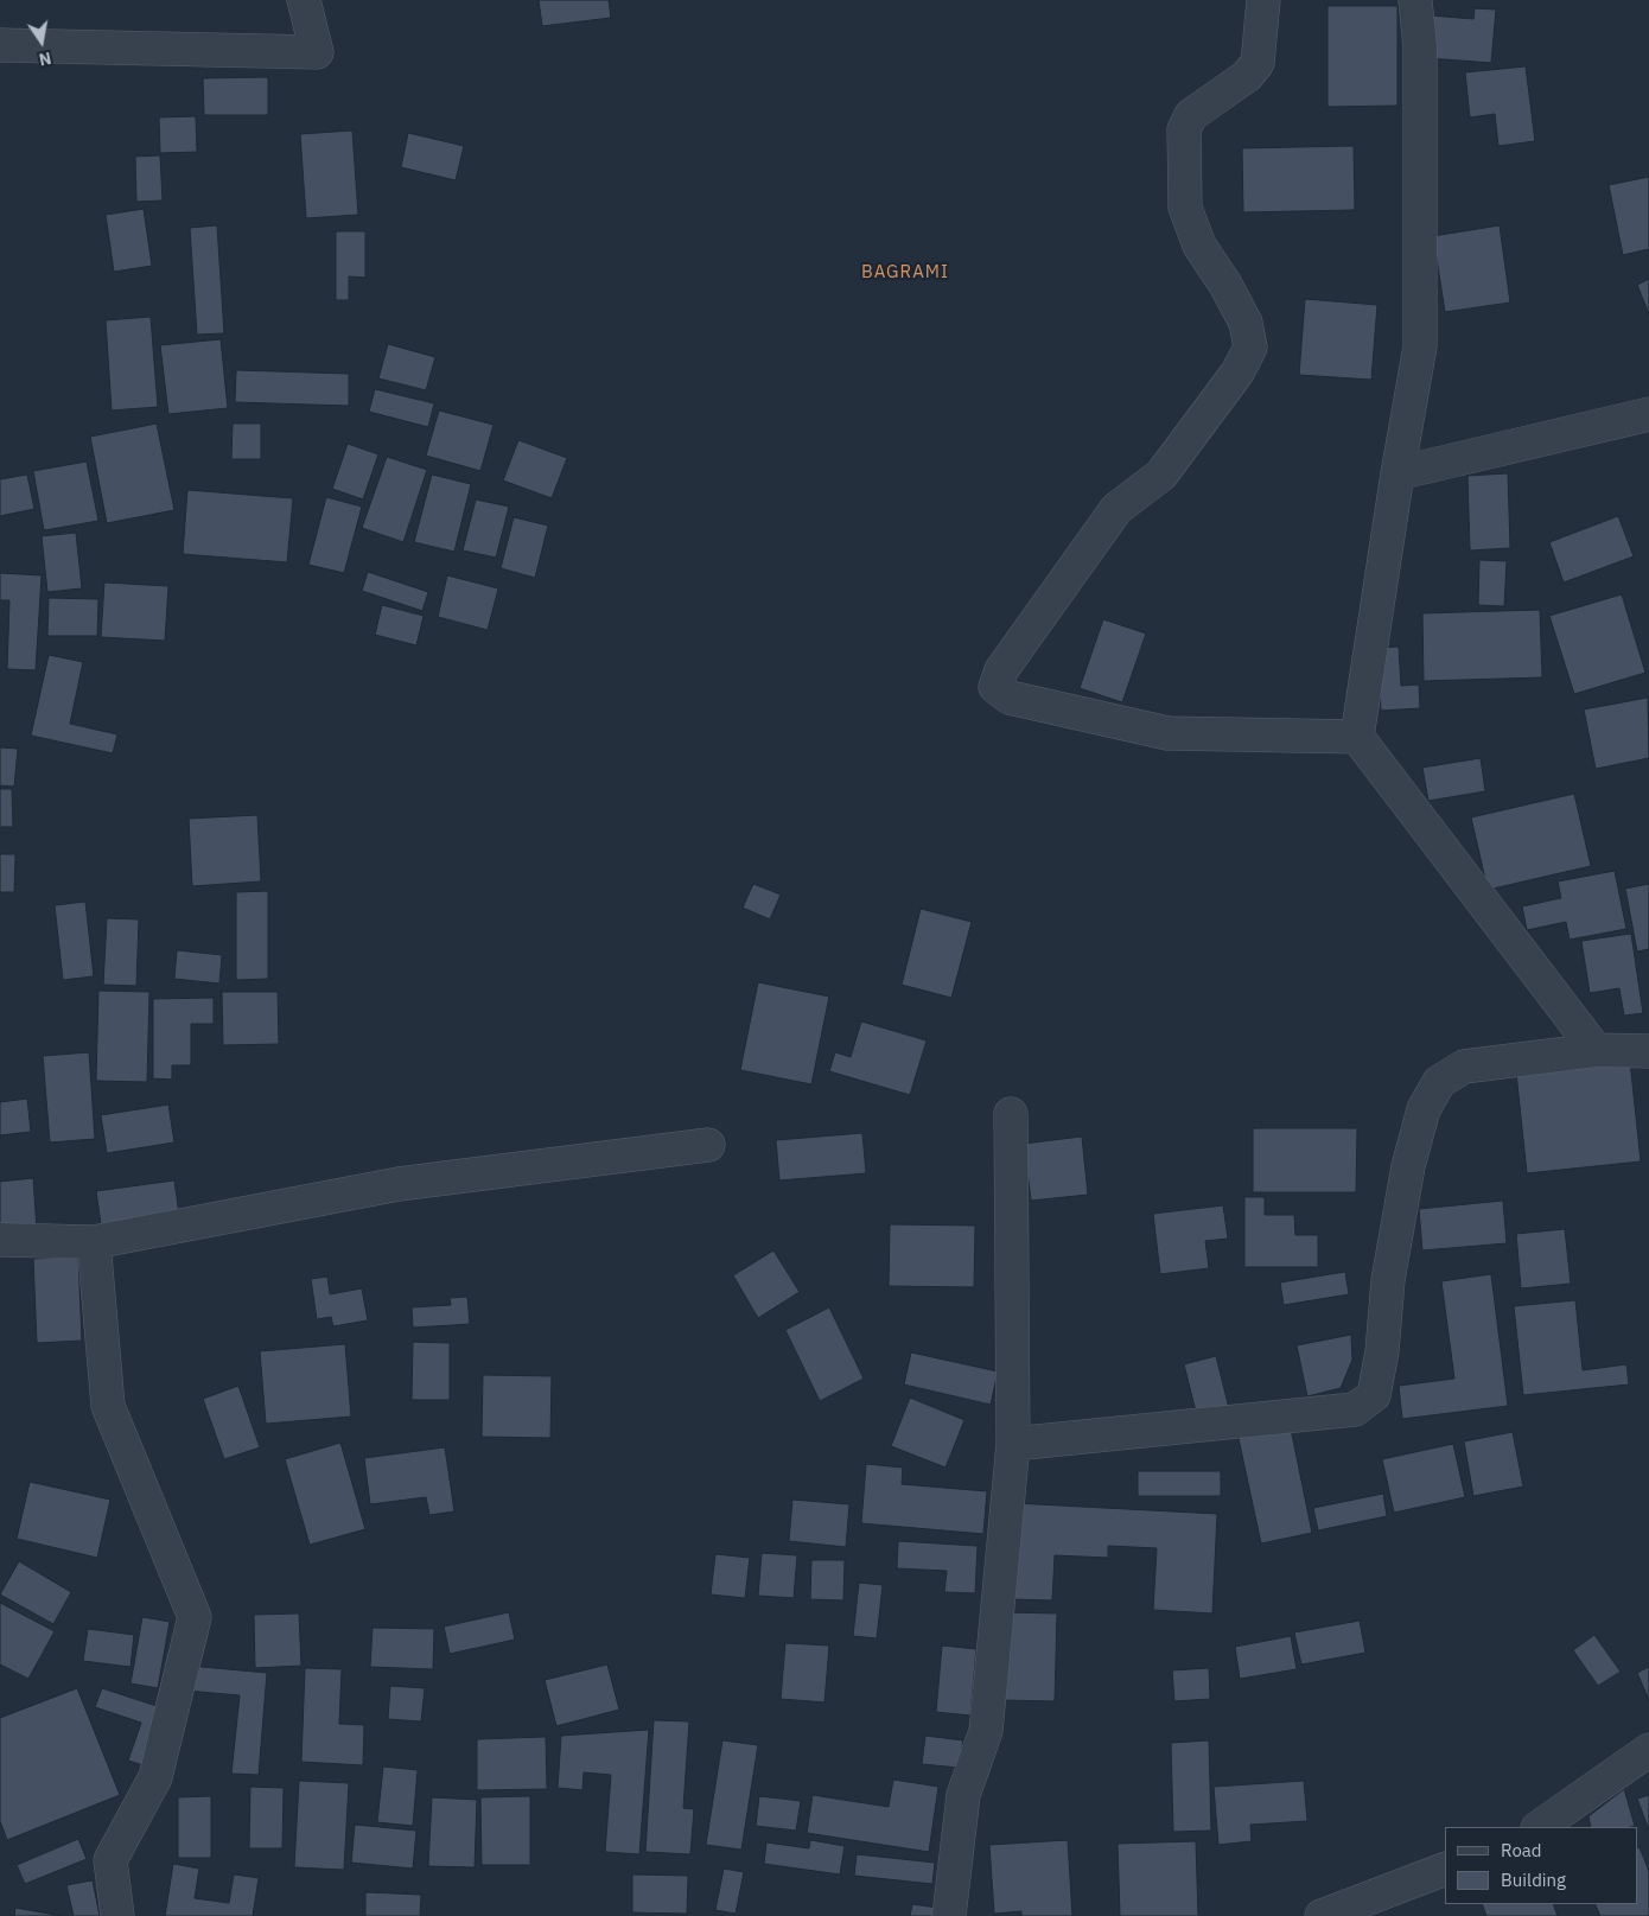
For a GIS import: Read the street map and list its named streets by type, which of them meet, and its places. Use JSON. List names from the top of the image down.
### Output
{
  "districts": ["BAGRAMI"],
  "legend": ["Road", "Building"],
  "north": "bottom"
}
